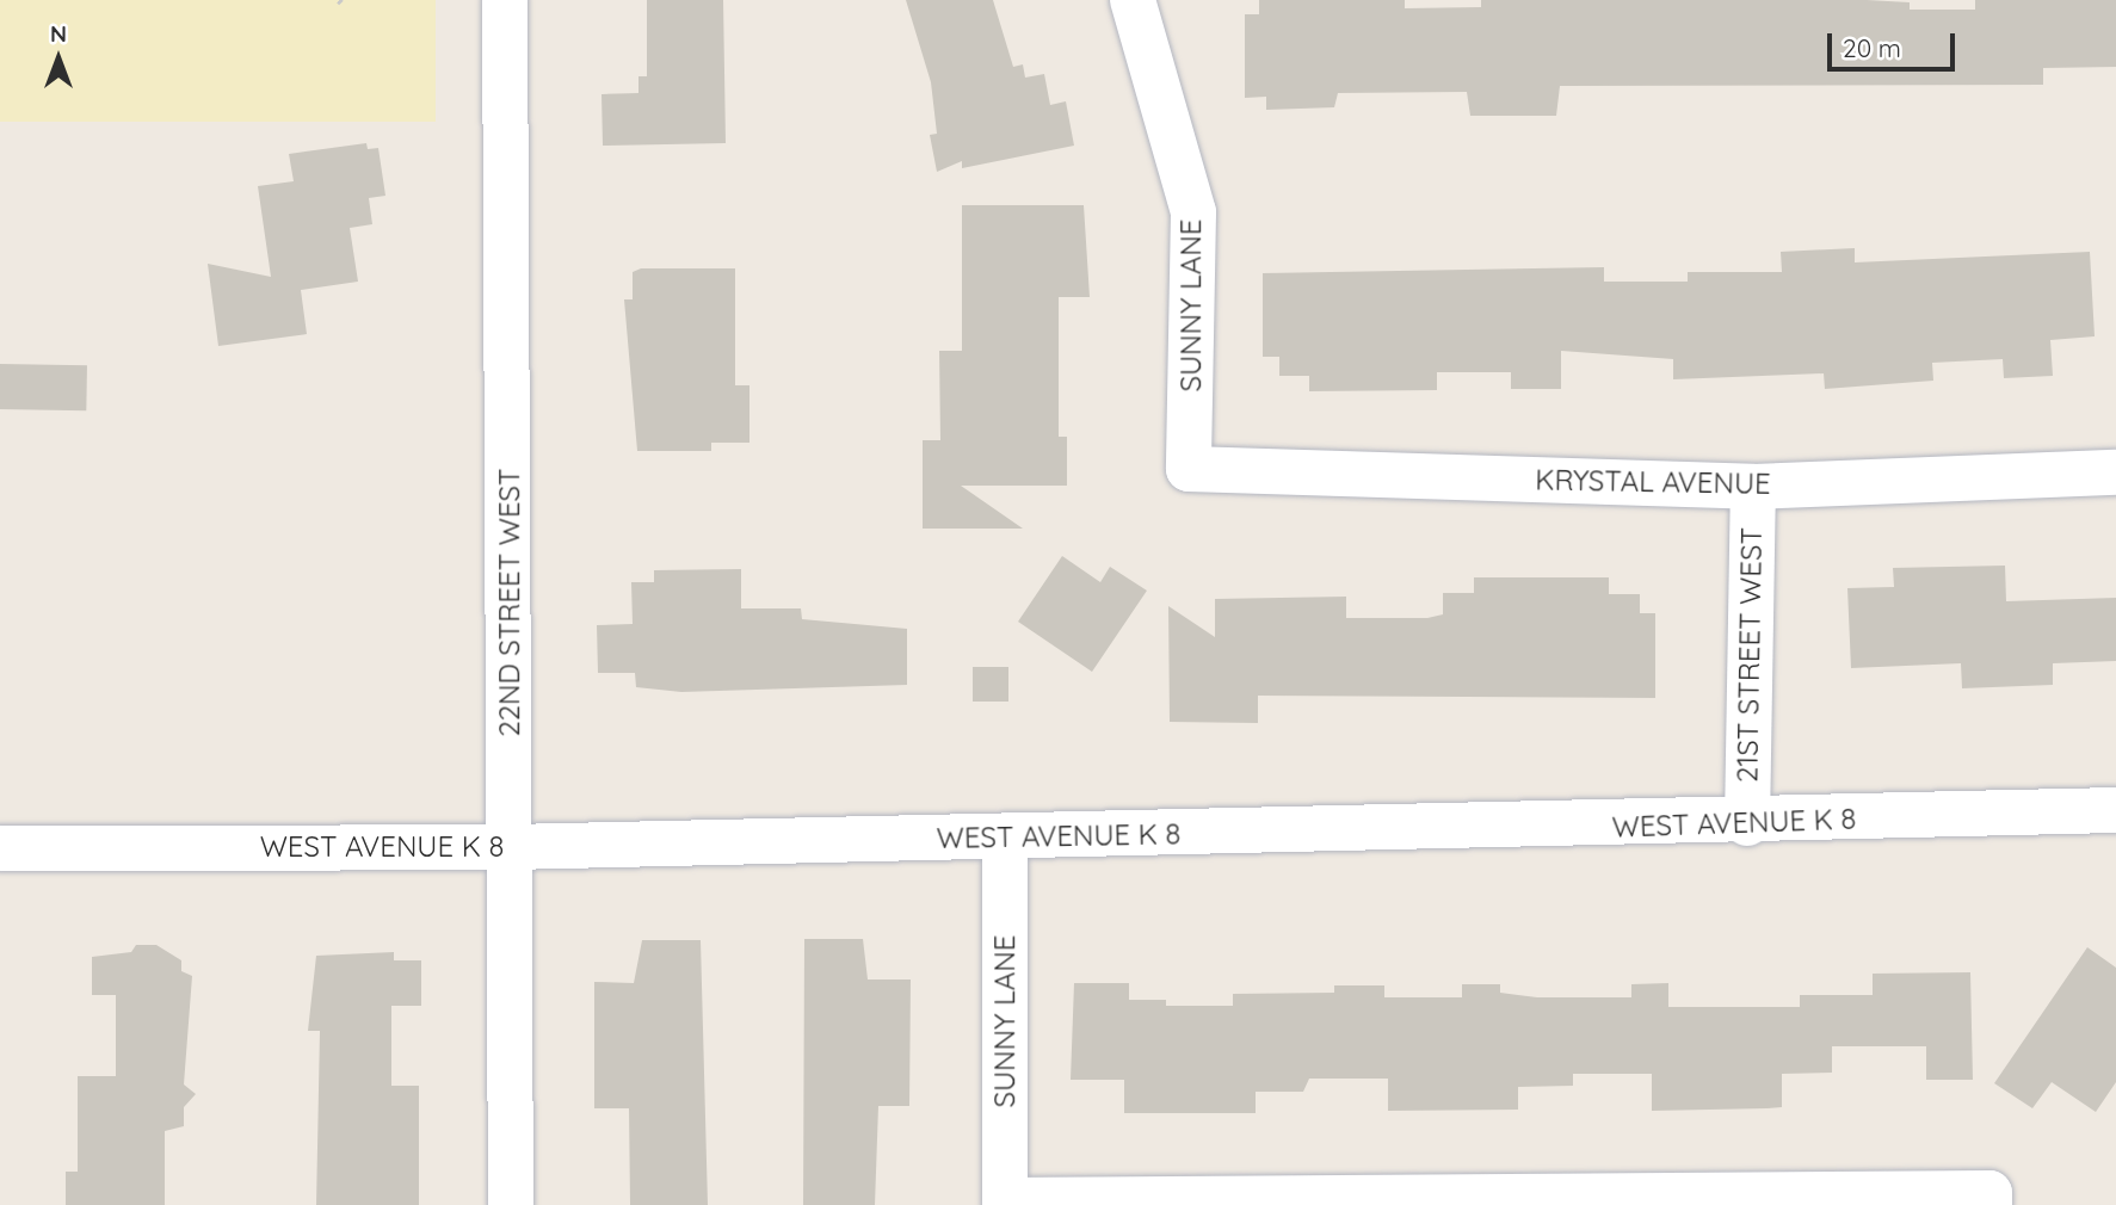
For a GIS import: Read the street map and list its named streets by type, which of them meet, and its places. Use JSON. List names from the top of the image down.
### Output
{
  "streets": {
    "street": [
      "SUNNY LANE",
      "KRYSTAL AVENUE",
      "22ND STREET WEST",
      "21ST STREET WEST",
      "WEST AVENUE K 8"
    ]
  },
  "crossings": [
    ["SUNNY LANE", "KRYSTAL AVENUE"],
    ["SUNNY LANE", "WEST AVENUE K 8"],
    ["KRYSTAL AVENUE", "21ST STREET WEST"],
    ["22ND STREET WEST", "WEST AVENUE K 8"],
    ["21ST STREET WEST", "WEST AVENUE K 8"]
  ],
  "scale_bar": "20 m",
  "north": "top"
}
